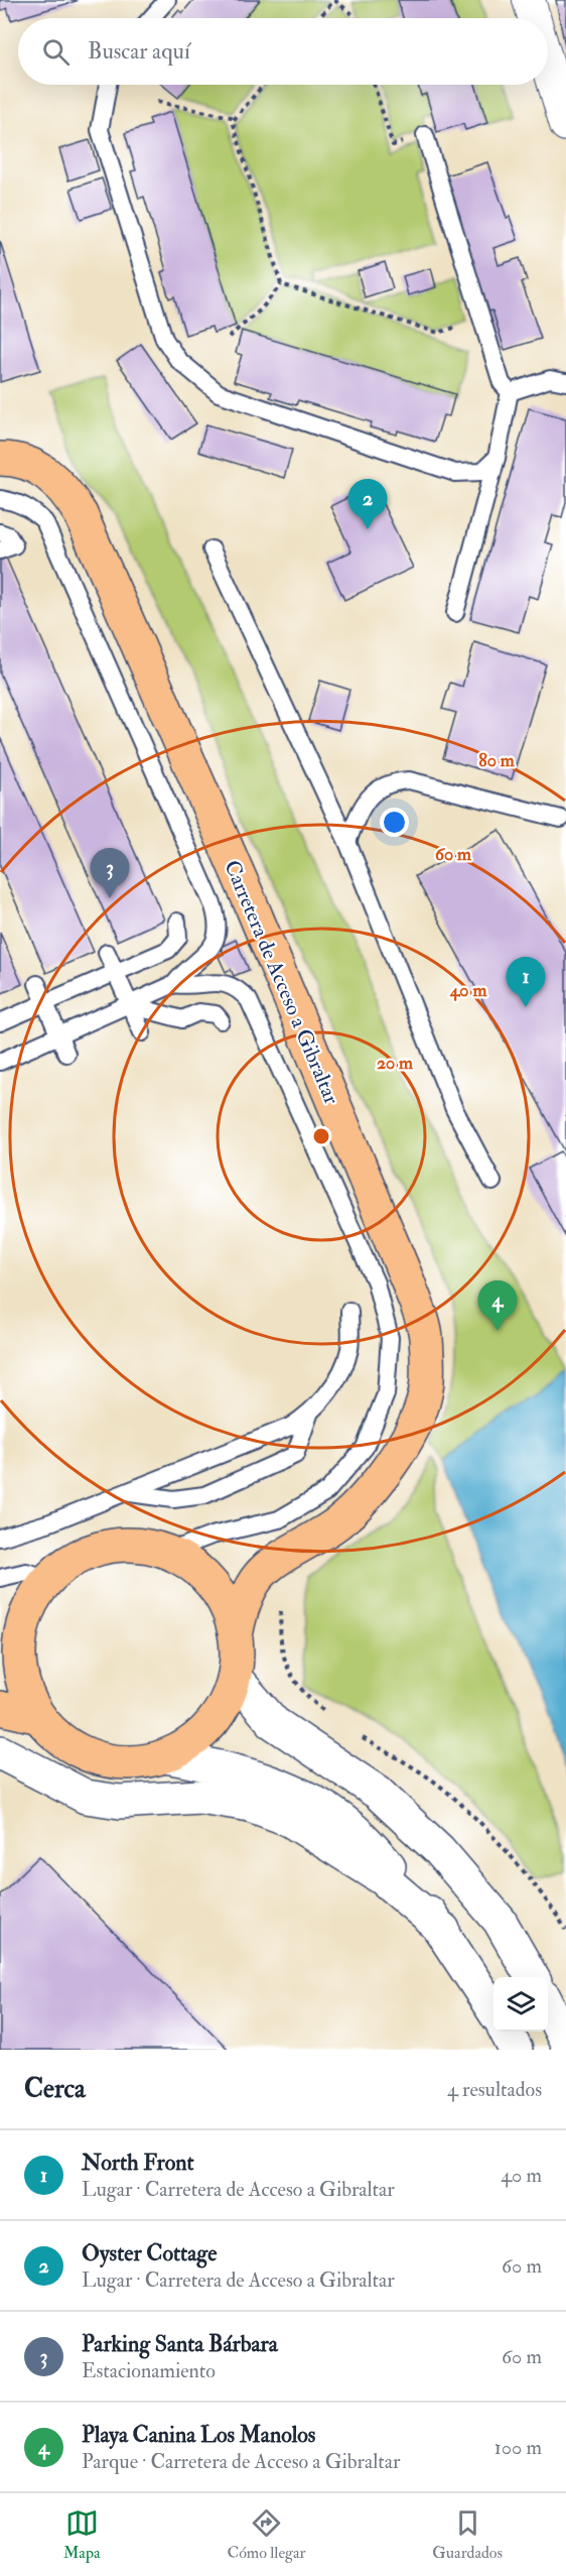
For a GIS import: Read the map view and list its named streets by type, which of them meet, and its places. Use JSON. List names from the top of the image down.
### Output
{
  "streets": {
    "highway": ["Carretera de Acceso a Gibraltar"]
  },
  "page": {
    "search": "Buscar aquí",
    "pins": [
      "2",
      "3",
      "1",
      "4"
    ],
    "heading": ["Cerca", "4 resultados"],
    "list": [
      {
        "mark": "1",
        "name": "North Front",
        "note": "Lugar · Carretera de Acceso a Gibraltar",
        "value": "40 m"
      },
      {
        "mark": "2",
        "name": "Oyster Cottage",
        "note": "Lugar · Carretera de Acceso a Gibraltar",
        "value": "60 m"
      },
      {
        "mark": "3",
        "name": "Parking Santa Bárbara",
        "note": "Estacionamiento",
        "value": "60 m"
      },
      {
        "mark": "4",
        "name": "Playa Canina Los Manolos",
        "note": "Parque · Carretera de Acceso a Gibraltar",
        "value": "100 m"
      }
    ],
    "nav": ["Mapa", "Cómo llegar", "Guardados"]
  },
  "rings": [
    "80 m",
    "60 m",
    "40 m",
    "20 m"
  ]
}
